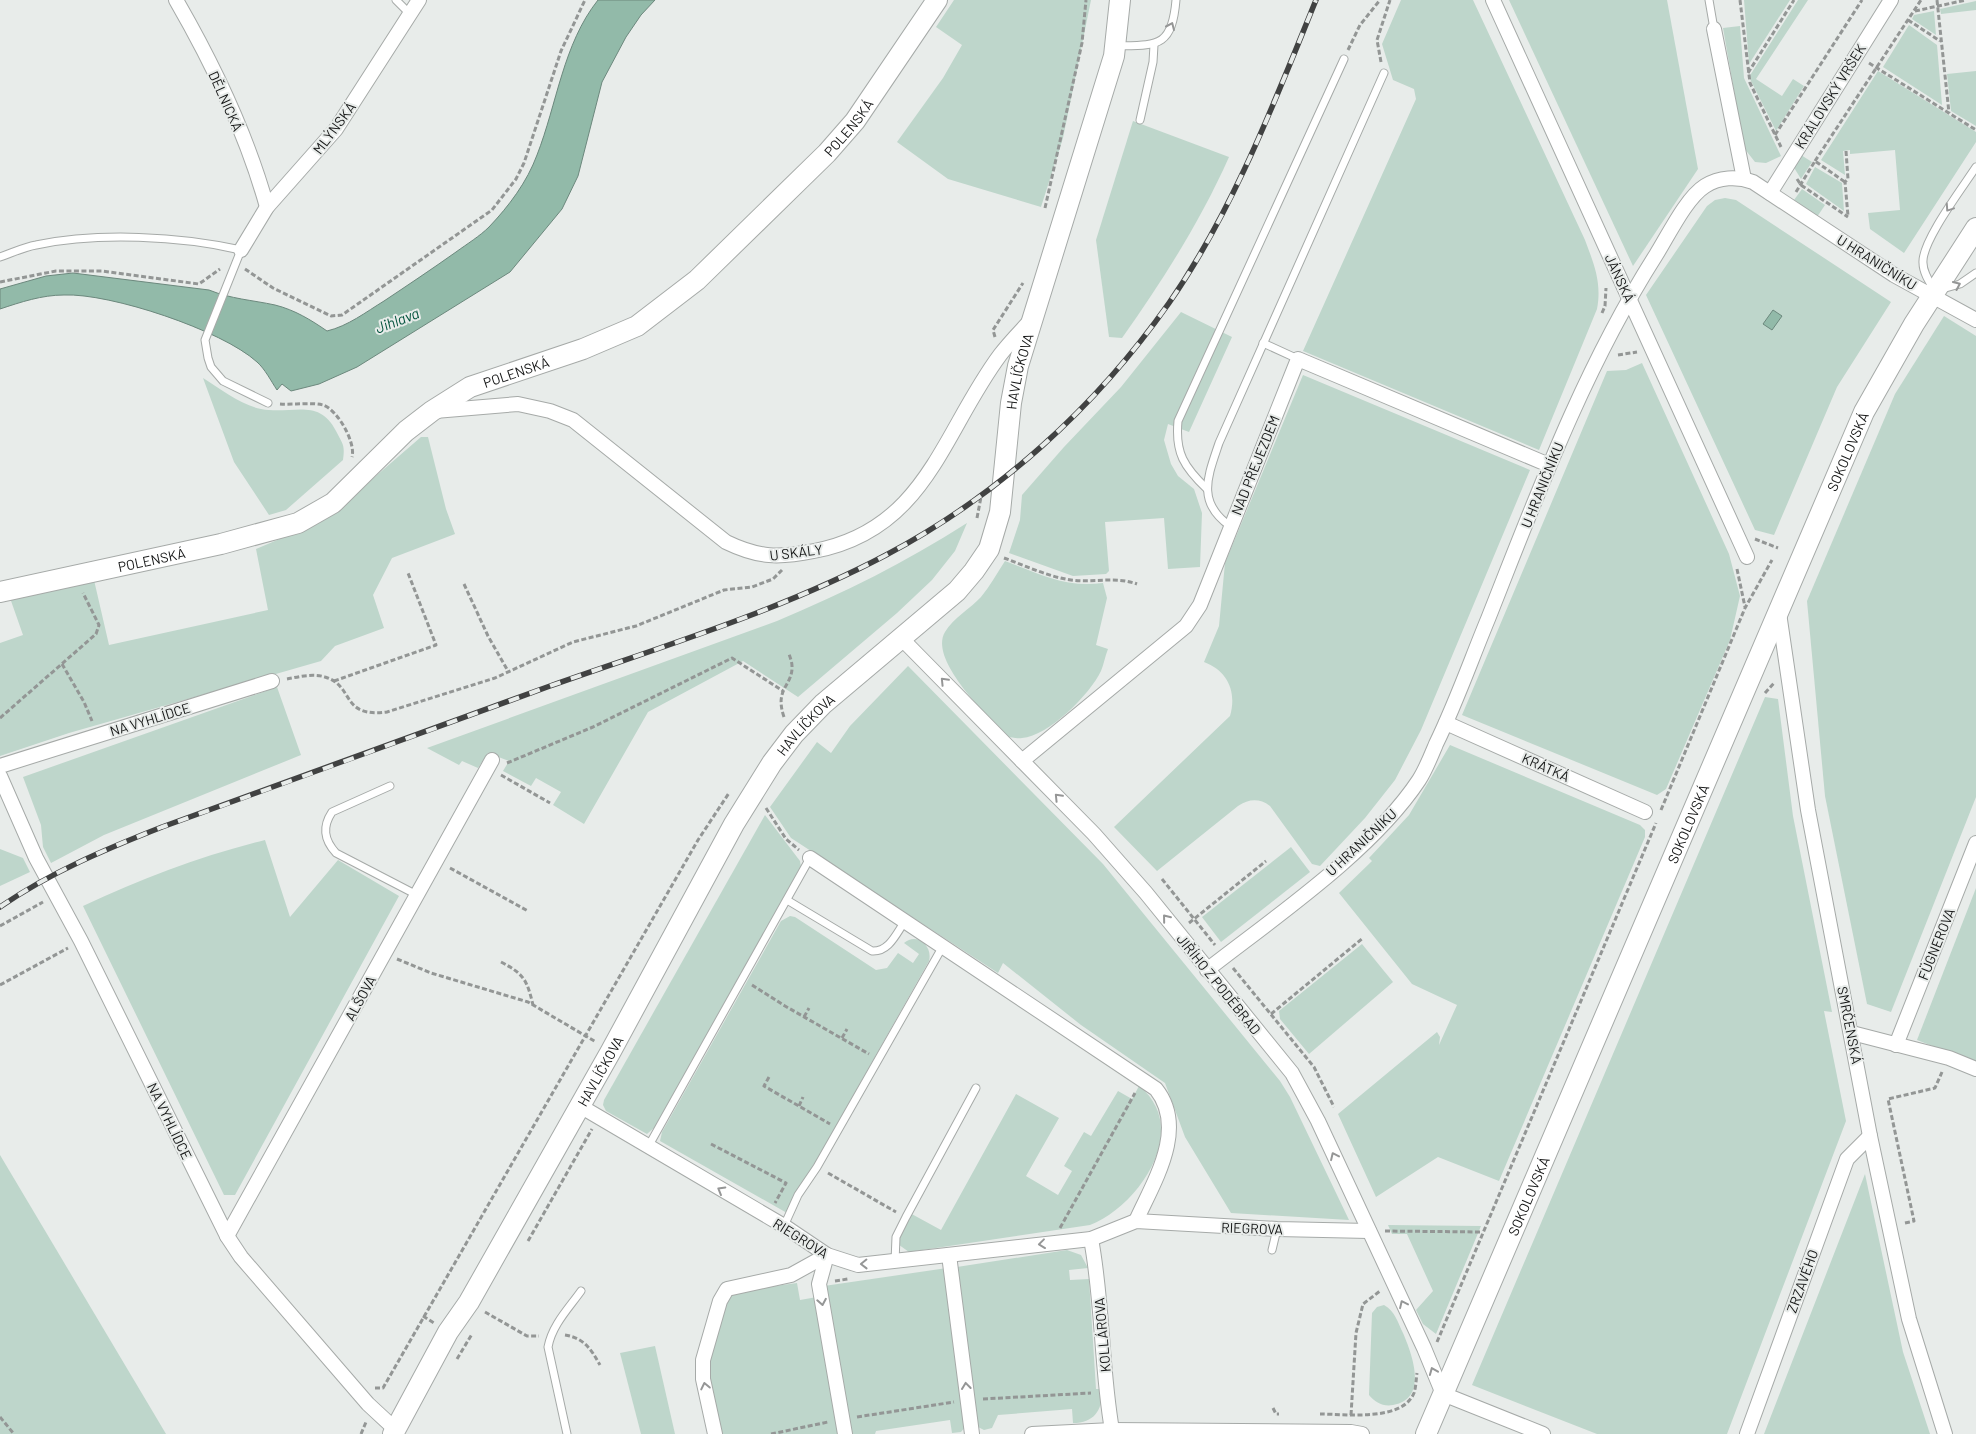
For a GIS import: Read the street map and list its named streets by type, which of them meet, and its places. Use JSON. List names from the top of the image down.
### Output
{
  "streets": {
    "street": [
      "KRÁLOVSKÝ VRŠEK",
      "DĚLNICKÁ",
      "POLENSKÁ",
      "MLÝNSKÁ",
      "U HRANIČNÍKU",
      "JÁNSKÁ",
      "HAVLÍČKOVA",
      "SOKOLOVSKÁ",
      "NAD PŘEJEZDEM",
      "U SKÁLY",
      "NA VYHLÍDCE",
      "KRÁTKÁ",
      "FÜGNEROVA",
      "JIŘÍHO Z PODĚBRAD",
      "ALŠOVA",
      "SMRČENSKÁ",
      "RIEGROVA",
      "ZRZAVÉHO",
      "KOLLÁROVA"
    ]
  },
  "crossings": [
    ["KRÁLOVSKÝ VRŠEK", "U HRANIČNÍKU"],
    ["DĚLNICKÁ", "MLÝNSKÁ"],
    ["POLENSKÁ", "U SKÁLY"],
    ["U HRANIČNÍKU", "JÁNSKÁ"],
    ["U HRANIČNÍKU", "SOKOLOVSKÁ"],
    ["U HRANIČNÍKU", "KRÁTKÁ"],
    ["U HRANIČNÍKU", "JIŘÍHO Z PODĚBRAD"],
    ["HAVLÍČKOVA", "U SKÁLY"],
    ["HAVLÍČKOVA", "NA VYHLÍDCE"],
    ["HAVLÍČKOVA", "JIŘÍHO Z PODĚBRAD"],
    ["HAVLÍČKOVA", "RIEGROVA"],
    ["SOKOLOVSKÁ", "JIŘÍHO Z PODĚBRAD"],
    ["SOKOLOVSKÁ", "SMRČENSKÁ"],
    ["NAD PŘEJEZDEM", "JIŘÍHO Z PODĚBRAD"],
    ["NA VYHLÍDCE", "ALŠOVA"],
    ["JIŘÍHO Z PODĚBRAD", "RIEGROVA"],
    ["SMRČENSKÁ", "ZRZAVÉHO"],
    ["RIEGROVA", "KOLLÁROVA"]
  ],
  "one_way": ["JIŘÍHO Z PODĚBRAD", "RIEGROVA"],
  "water": ["Jihlava"]
}
